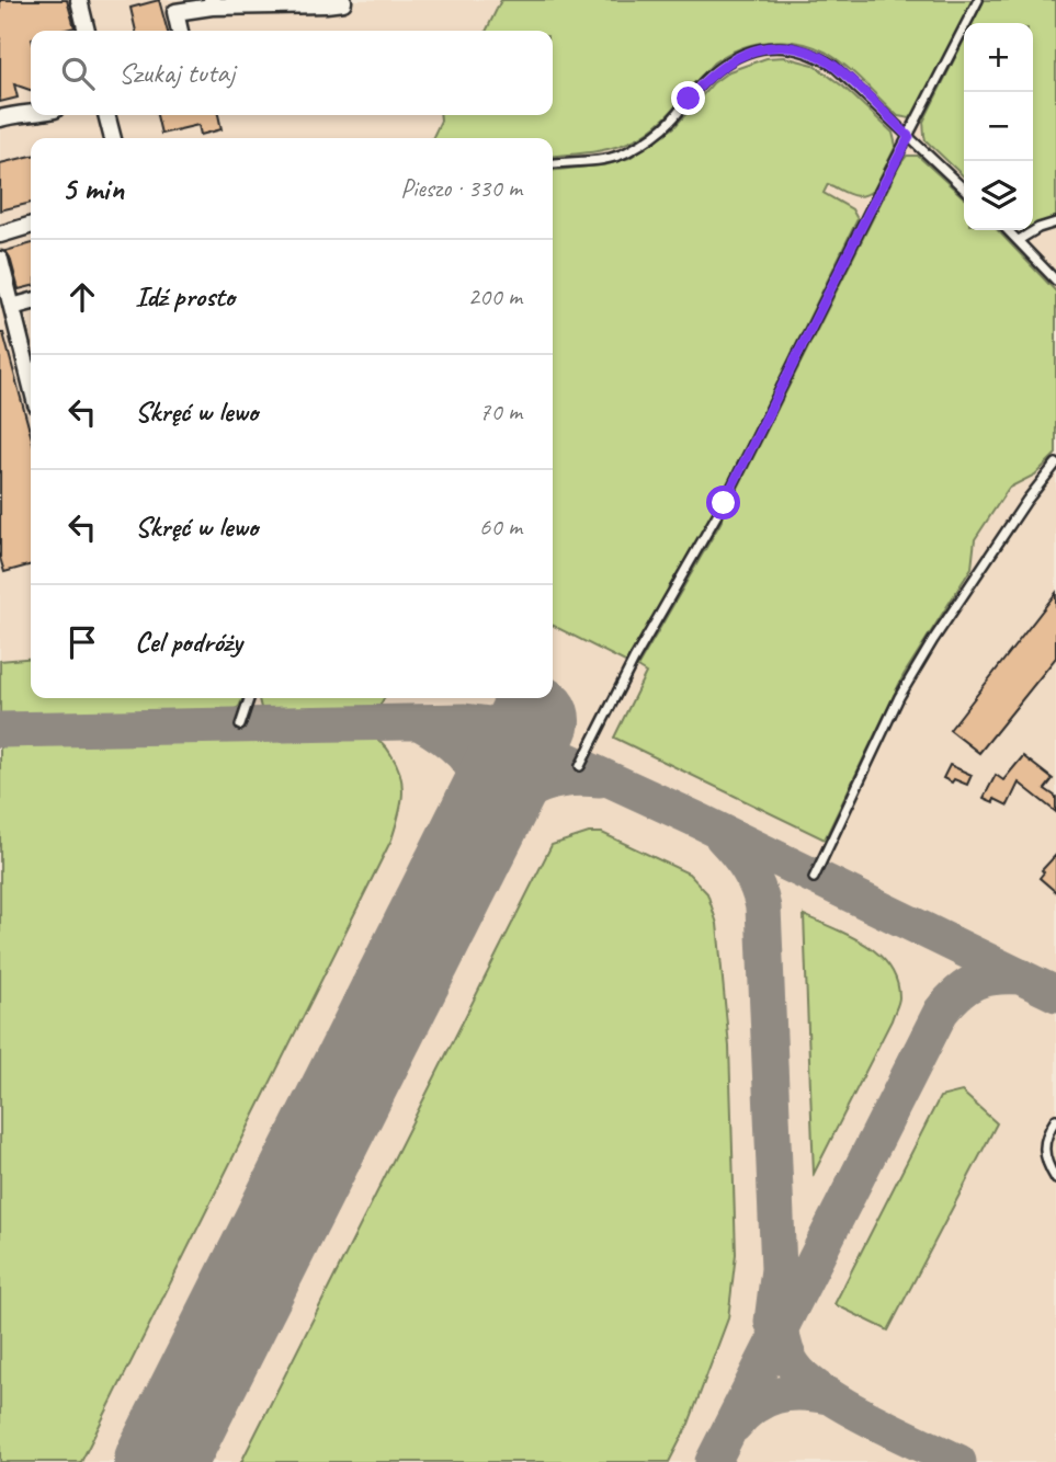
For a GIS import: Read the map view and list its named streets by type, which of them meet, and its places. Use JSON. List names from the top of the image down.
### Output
{
  "page": {
    "map_buttons": ["+", "−"],
    "search": "Szukaj tutaj",
    "heading": ["5 min", "Pieszo · 330 m"],
    "list": [
      ["Idź prosto", "200 m"],
      ["Skręć w lewo", "70 m"],
      ["Skręć w lewo", "60 m"],
      "Cel podróży"
    ]
  }
}
